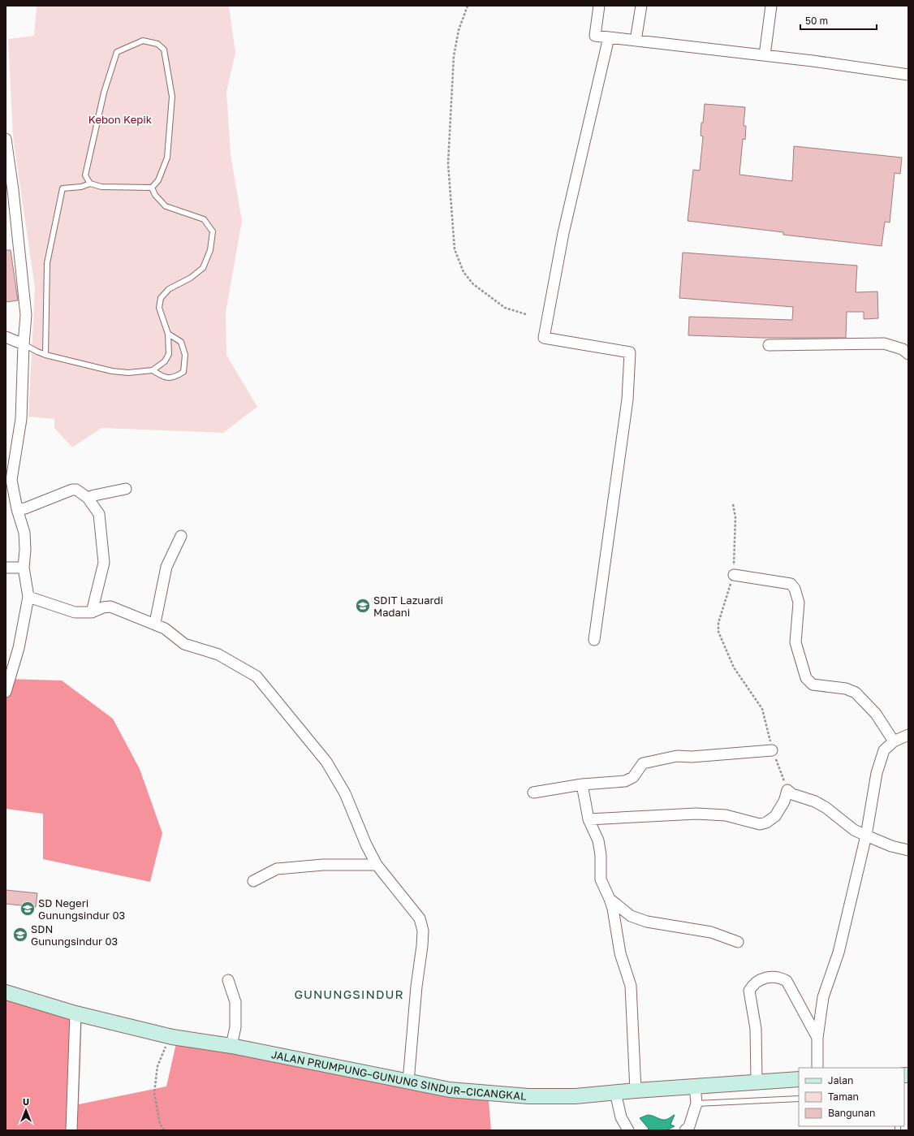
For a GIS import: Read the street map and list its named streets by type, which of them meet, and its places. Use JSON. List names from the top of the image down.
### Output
{
  "streets": {
    "main road": ["JALAN PRUMPUNG–GUNUNG SINDUR–CICANGKAL"]
  },
  "districts": ["GUNUNGSINDUR"],
  "parks": ["Kebon Kepik"],
  "places": {
    "school or university": ["SDIT Lazuardi Madani", "SD Negeri Gunungsindur 03", "SDN Gunungsindur 03"]
  },
  "legend": ["Jalan", "Taman", "Bangunan"],
  "scale_bar": "50 m",
  "north": "top"
}
